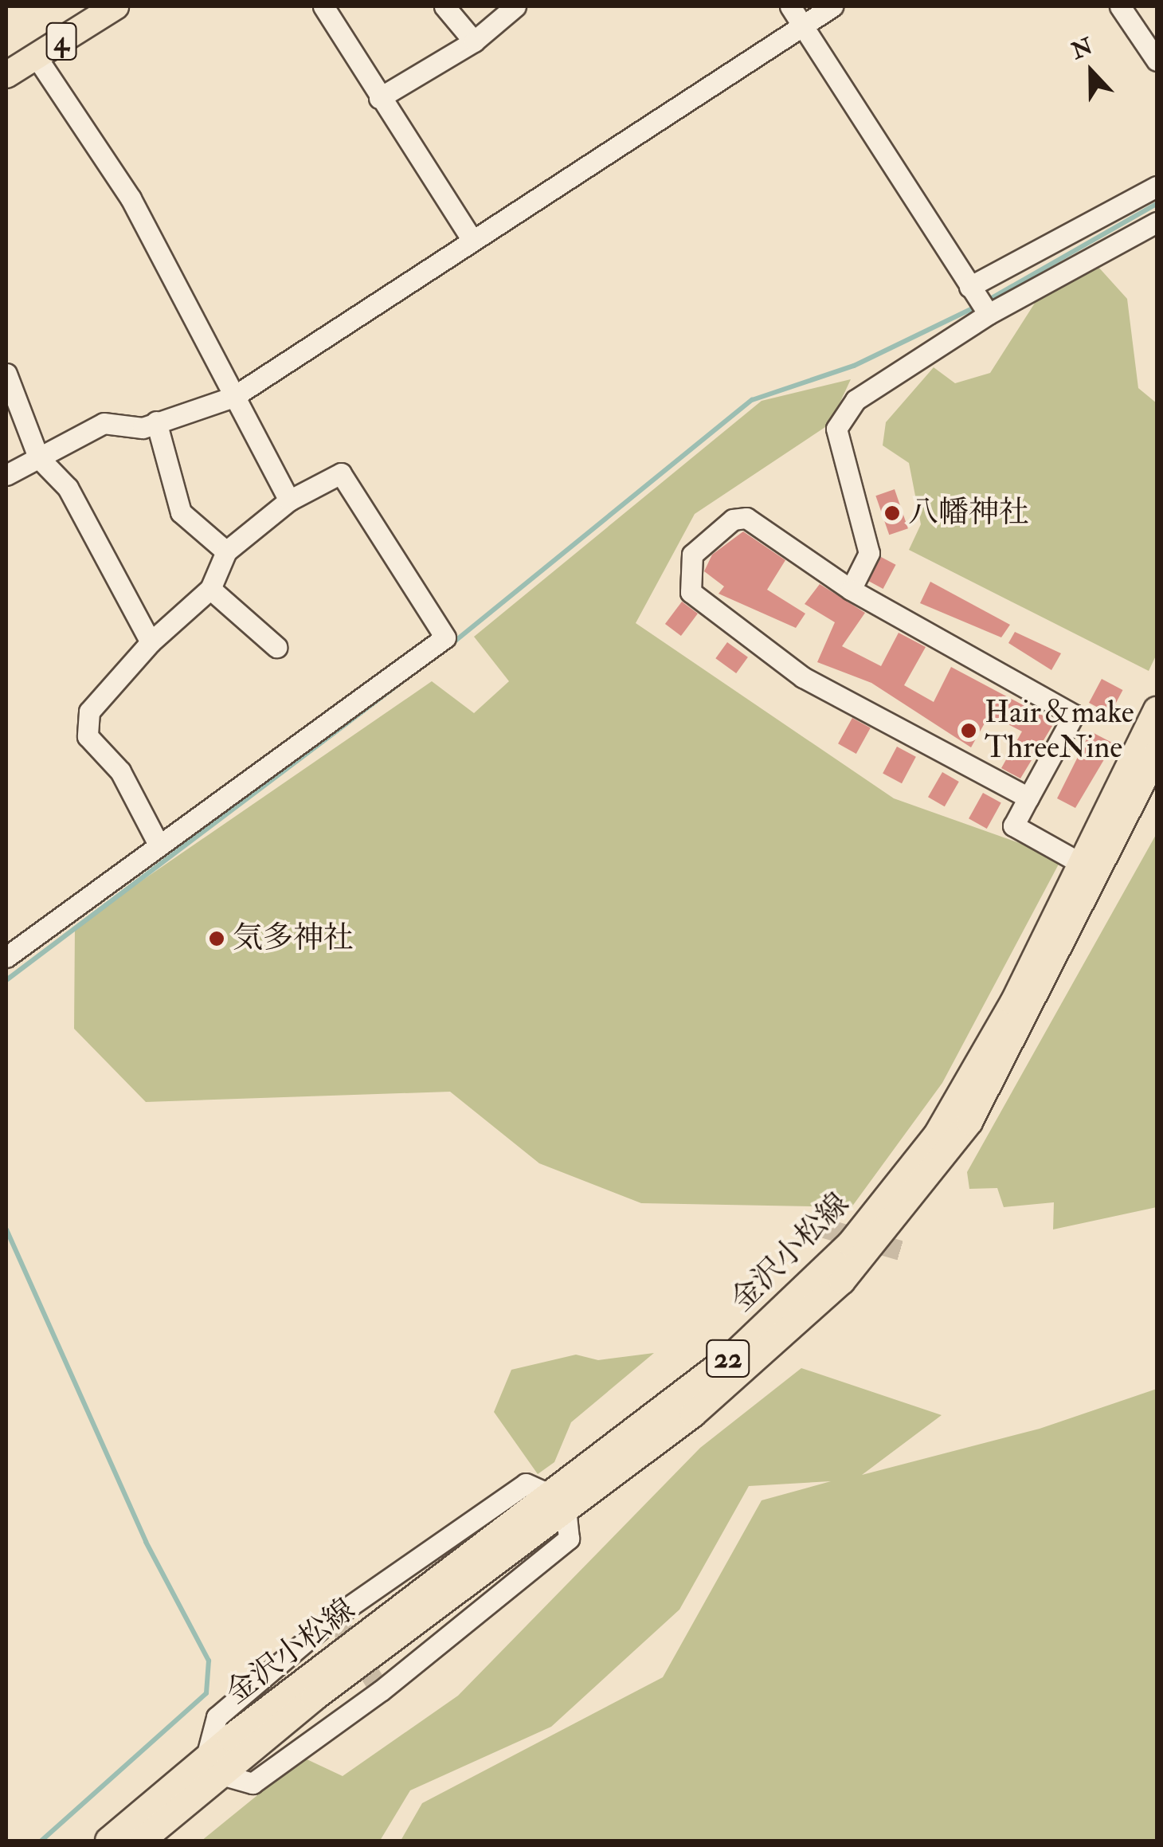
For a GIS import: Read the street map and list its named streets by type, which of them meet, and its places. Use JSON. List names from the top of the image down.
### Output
{
  "streets": {
    "main road": ["4", "金沢小松線", "22"]
  },
  "places": ["八幡神社", "Hair＆make ThreeNine", "気多神社"],
  "north": "top"
}
